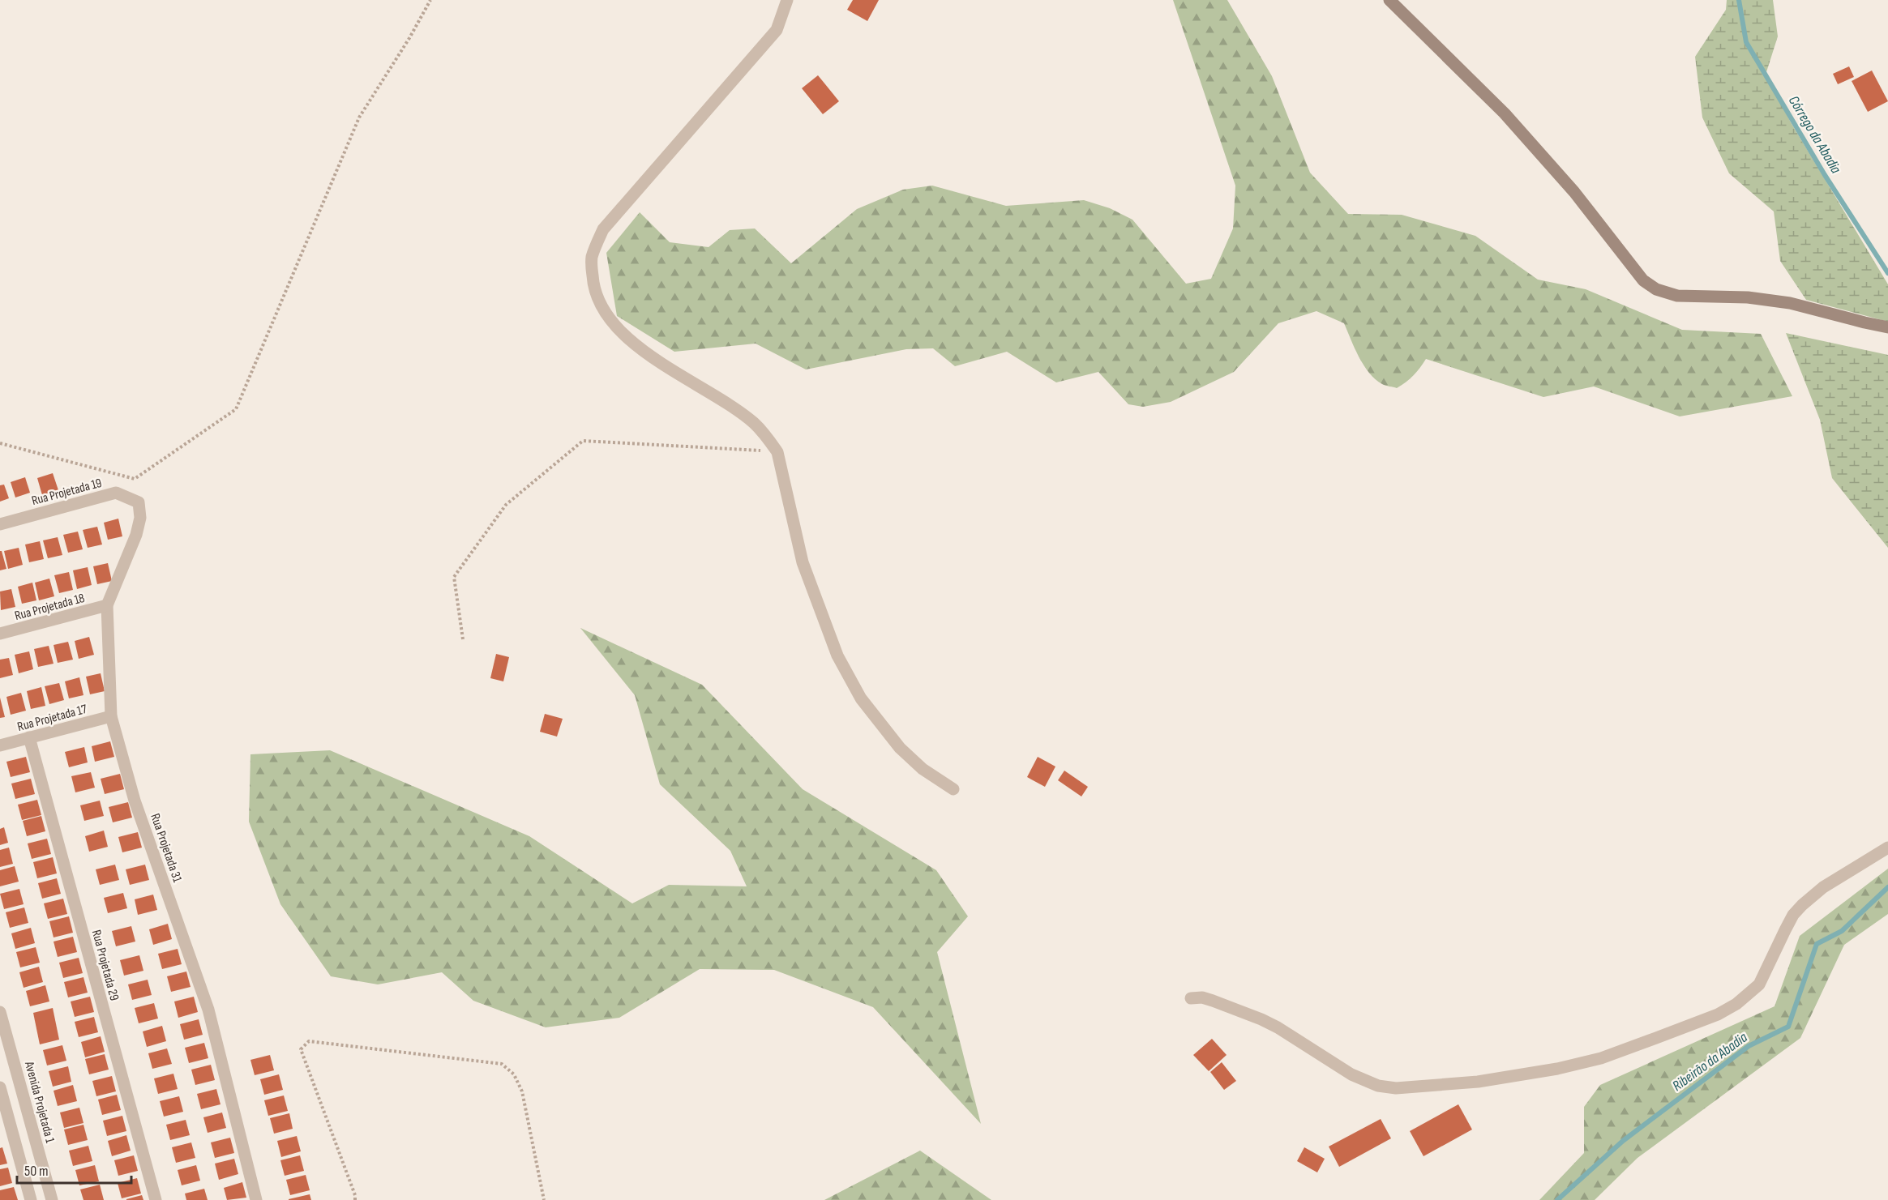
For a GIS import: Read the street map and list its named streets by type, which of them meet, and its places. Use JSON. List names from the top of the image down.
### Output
{
  "streets": {
    "street": [
      "Rua Projetada 19",
      "Rua Projetada 18",
      "Rua Projetada 17",
      "Rua Projetada 31",
      "Rua Projetada 29",
      "Avenida Projetada 1"
    ]
  },
  "crossings": [
    ["Rua Projetada 19", "Rua Projetada 31"],
    ["Rua Projetada 18", "Rua Projetada 31"],
    ["Rua Projetada 17", "Rua Projetada 31"],
    ["Rua Projetada 17", "Rua Projetada 29"]
  ],
  "water": ["Córrego da Abadia", "Ribeirão da Abadia"],
  "scale_bar": "50 m"
}
